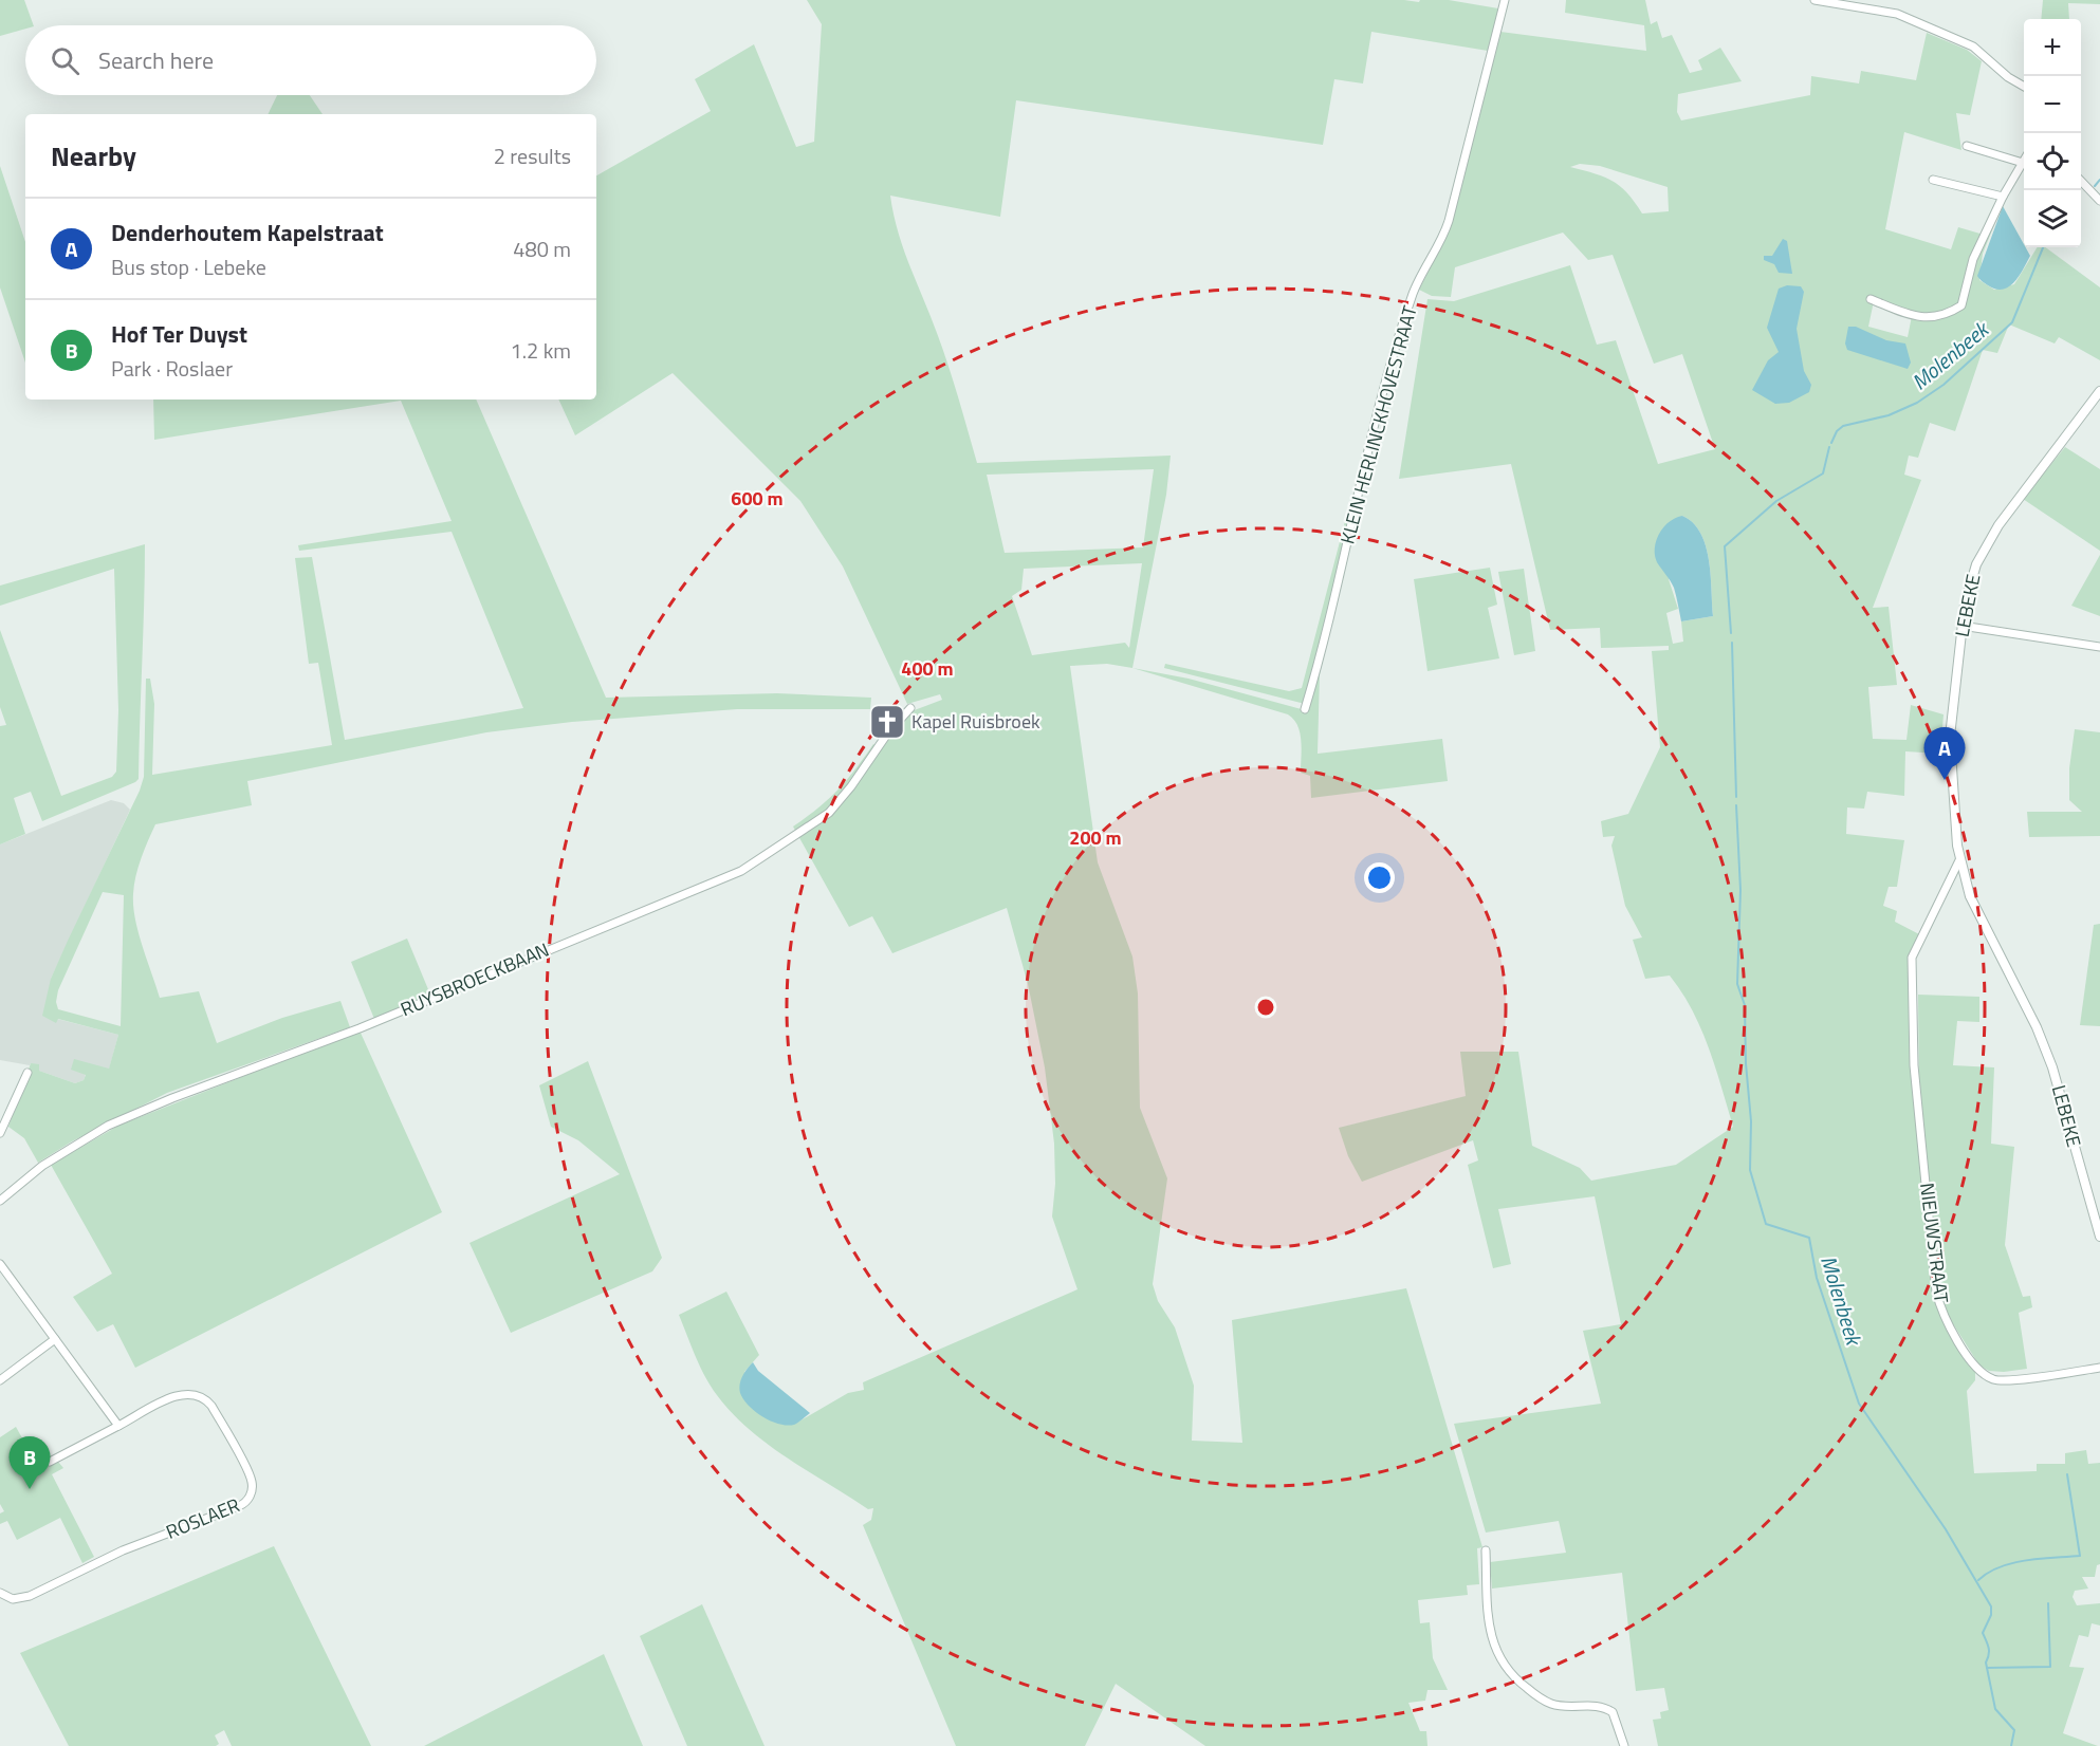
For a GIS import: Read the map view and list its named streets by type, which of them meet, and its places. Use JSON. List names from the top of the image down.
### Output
{
  "streets": {
    "street": [
      "KLEIN HERLINCKHOVESTRAAT",
      "LEBEKE",
      "RUYSBROECKBAAN",
      "NIEUWSTRAAT",
      "ROSLAER"
    ]
  },
  "crossings": [
    ["LEBEKE", "NIEUWSTRAAT"]
  ],
  "water": ["Molenbeek"],
  "places": {
    "church": ["Kapel Ruisbroek"]
  },
  "page": {
    "map_buttons": ["+", "−"],
    "search": "Search here",
    "heading": ["Nearby", "2 results"],
    "list": [
      {
        "mark": "A",
        "name": "Denderhoutem Kapelstraat",
        "note": "Bus stop · Lebeke",
        "value": "480 m"
      },
      {
        "mark": "B",
        "name": "Hof Ter Duyst",
        "note": "Park · Roslaer",
        "value": "1.2 km"
      }
    ],
    "pins": ["A", "B"]
  },
  "rings": ["600 m", "400 m", "200 m"]
}
